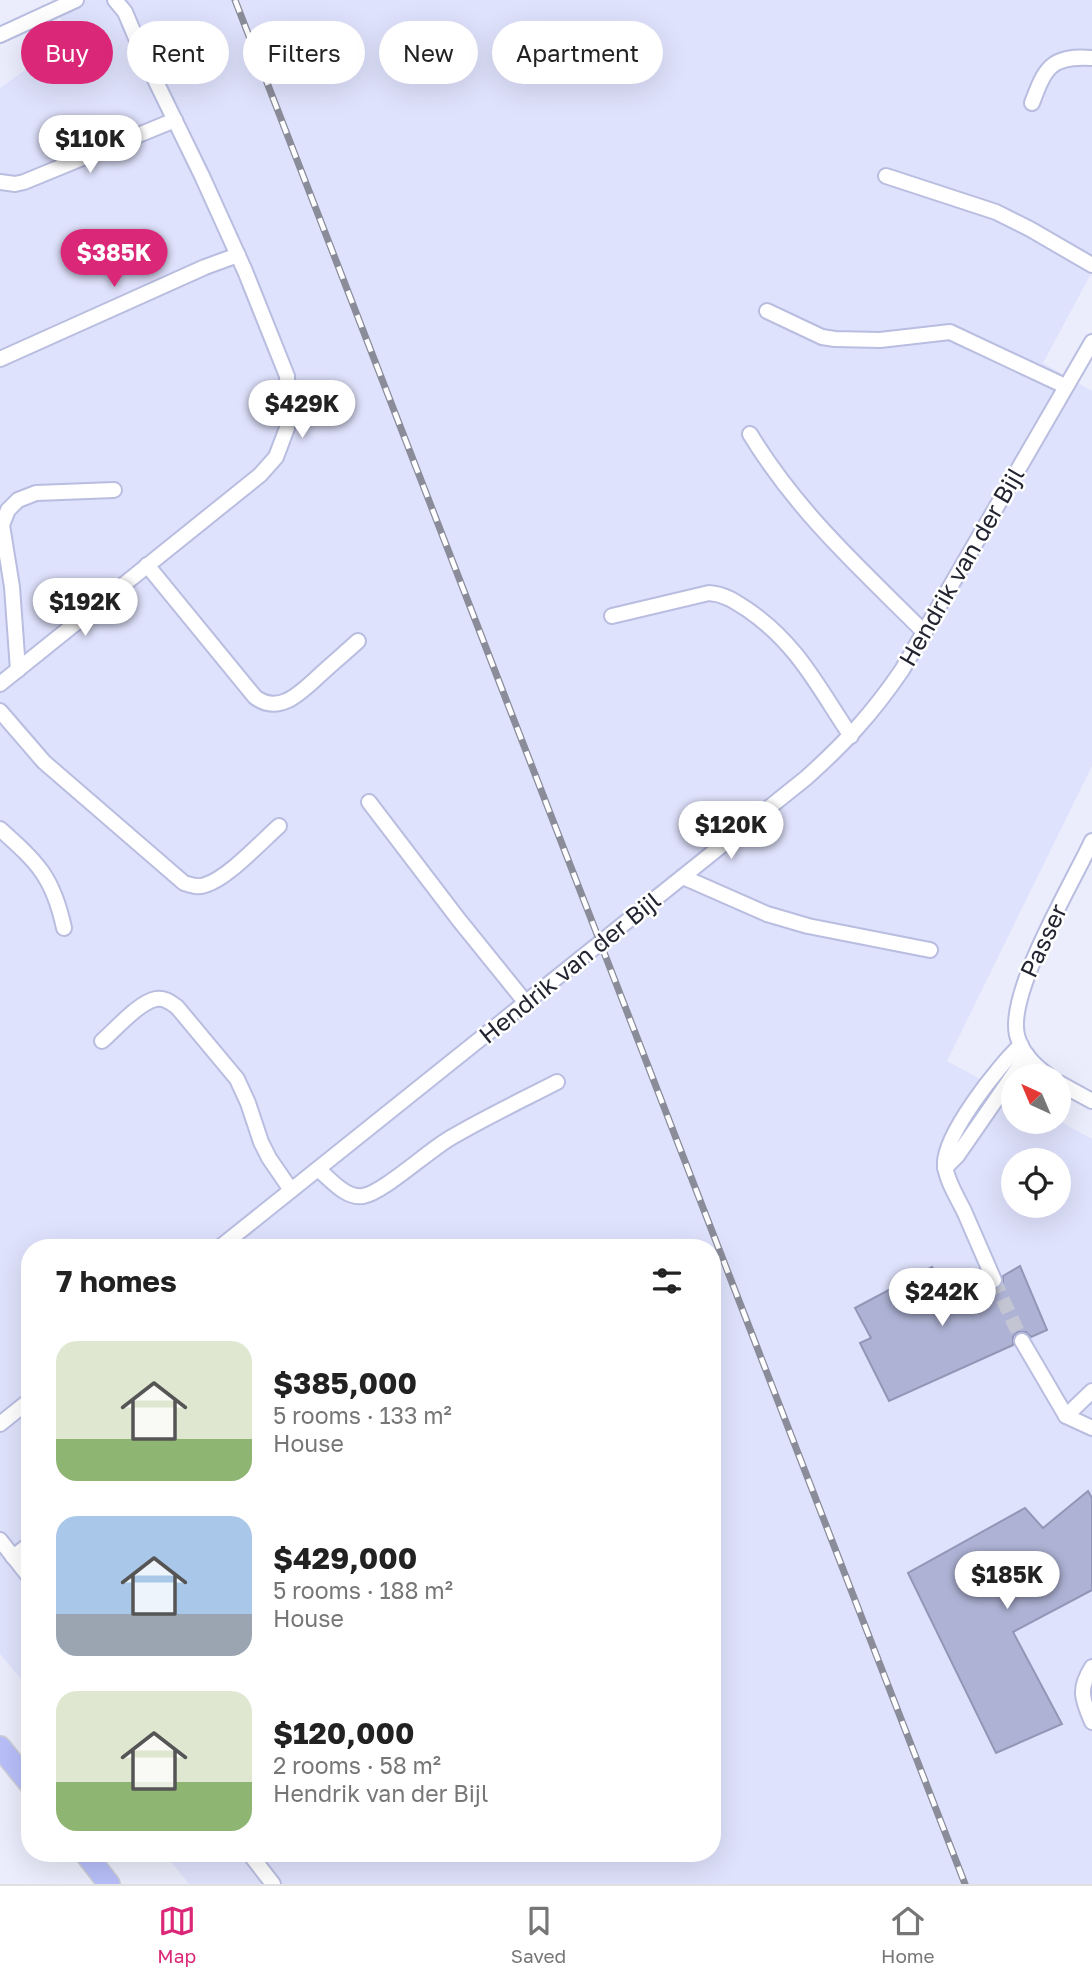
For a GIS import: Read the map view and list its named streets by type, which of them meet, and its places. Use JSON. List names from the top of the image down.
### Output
{
  "streets": {
    "street": ["Hendrik van der Bijl", "Passer"]
  },
  "north": "top left",
  "page": {
    "chip": [
      "Buy",
      "Rent",
      "Filters",
      "New",
      "Apartment"
    ],
    "price": [
      "$110K",
      "$385K",
      "$429K",
      "$192K",
      "$120K",
      "$242K",
      "$185K"
    ],
    "heading": "7 homes",
    "list": [
      {
        "name": "$385,000",
        "note": "5 rooms · 133 m² · House"
      },
      {
        "name": "$429,000",
        "note": "5 rooms · 188 m² · House"
      },
      {
        "name": "$120,000",
        "note": "2 rooms · 58 m² · Hendrik van der Bijl"
      }
    ],
    "tabs": ["Map", "Saved", "Home"]
  }
}
